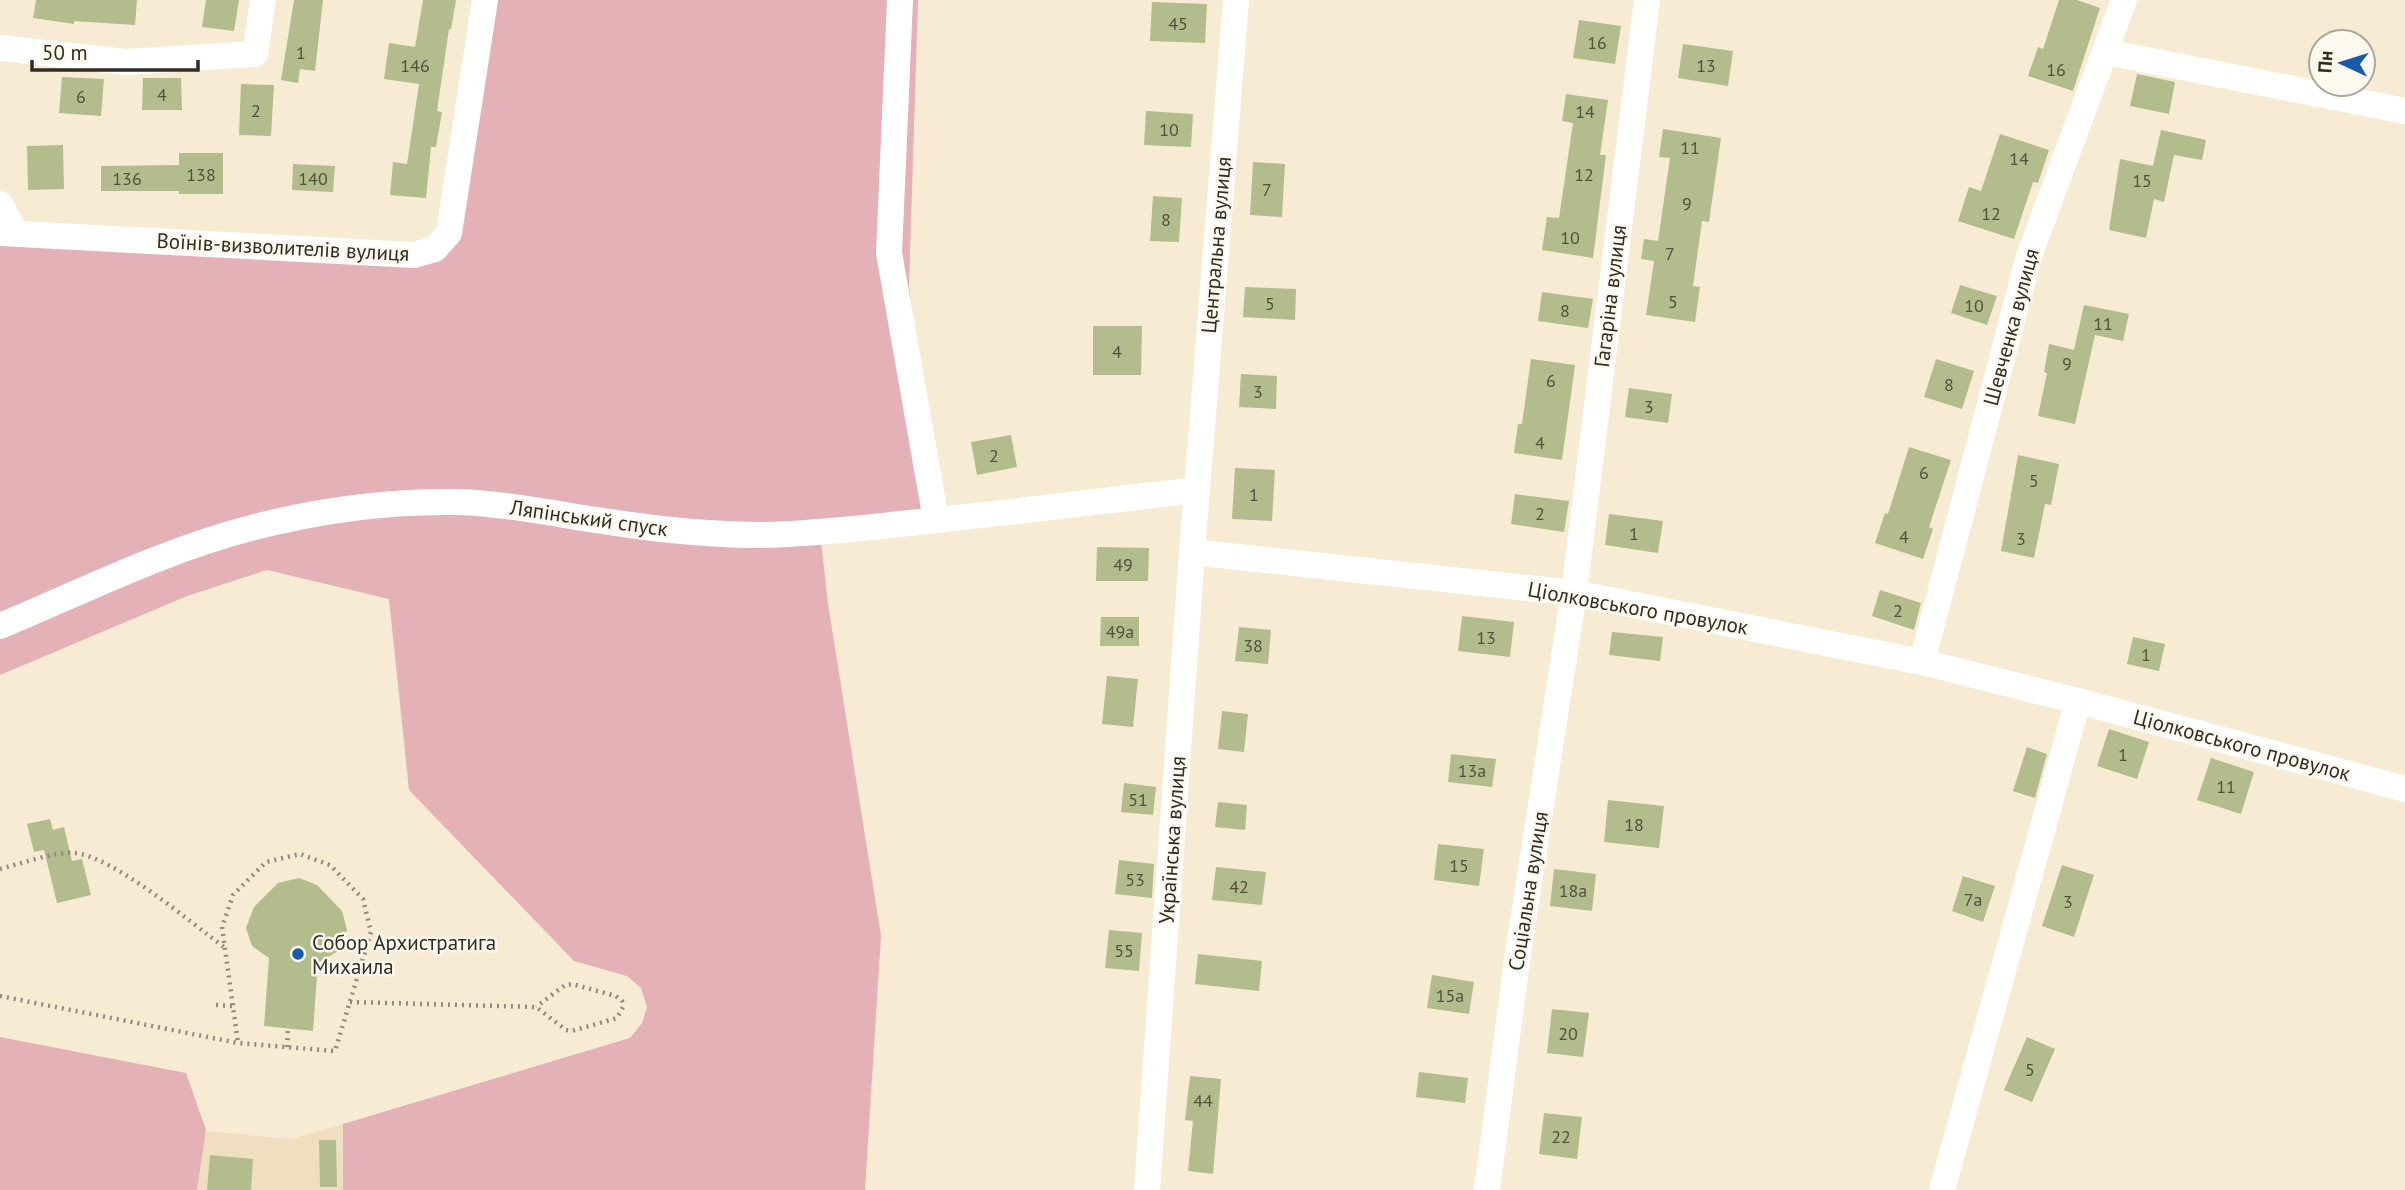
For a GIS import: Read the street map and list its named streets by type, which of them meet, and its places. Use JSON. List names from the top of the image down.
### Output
{
  "streets": {
    "street": [
      "Центральна вулиця",
      "Воїнів-визволителів вулиця",
      "Гагаріна вулиця",
      "Шевченка вулиця",
      "Ляпінський спуск",
      "Ціолковського провулок",
      "Українська вулиця",
      "Соціальна вулиця"
    ]
  },
  "crossings": [
    ["Центральна вулиця", "Ляпінський спуск"],
    ["Центральна вулиця", "Українська вулиця"],
    ["Гагаріна вулиця", "Ціолковського провулок"],
    ["Гагаріна вулиця", "Соціальна вулиця"],
    ["Шевченка вулиця", "Ціолковського провулок"],
    ["Ляпінський спуск", "Українська вулиця"],
    ["Ціолковського провулок", "Українська вулиця"],
    ["Ціолковського провулок", "Соціальна вулиця"]
  ],
  "places": ["Собор Архистратига Михаила"],
  "house_numbers": [
    "45",
    "16",
    "1",
    "146",
    "13",
    "16",
    "4",
    "6",
    "2",
    "14",
    "10",
    "11",
    "14",
    "138",
    "12",
    "136",
    "140",
    "15",
    "7",
    "9",
    "12",
    "8",
    "10",
    "7",
    "5",
    "5",
    "10",
    "8",
    "11",
    "4",
    "9",
    "6",
    "8",
    "3",
    "3",
    "4",
    "2",
    "6",
    "5",
    "1",
    "2",
    "1",
    "4",
    "3",
    "49",
    "2",
    "49а",
    "13",
    "38",
    "1",
    "1",
    "13а",
    "11",
    "51",
    "18",
    "15",
    "53",
    "42",
    "18а",
    "7а",
    "3",
    "55",
    "15а",
    "20",
    "5",
    "44",
    "22"
  ],
  "scale_bar": "50 m",
  "north": "left"
}
